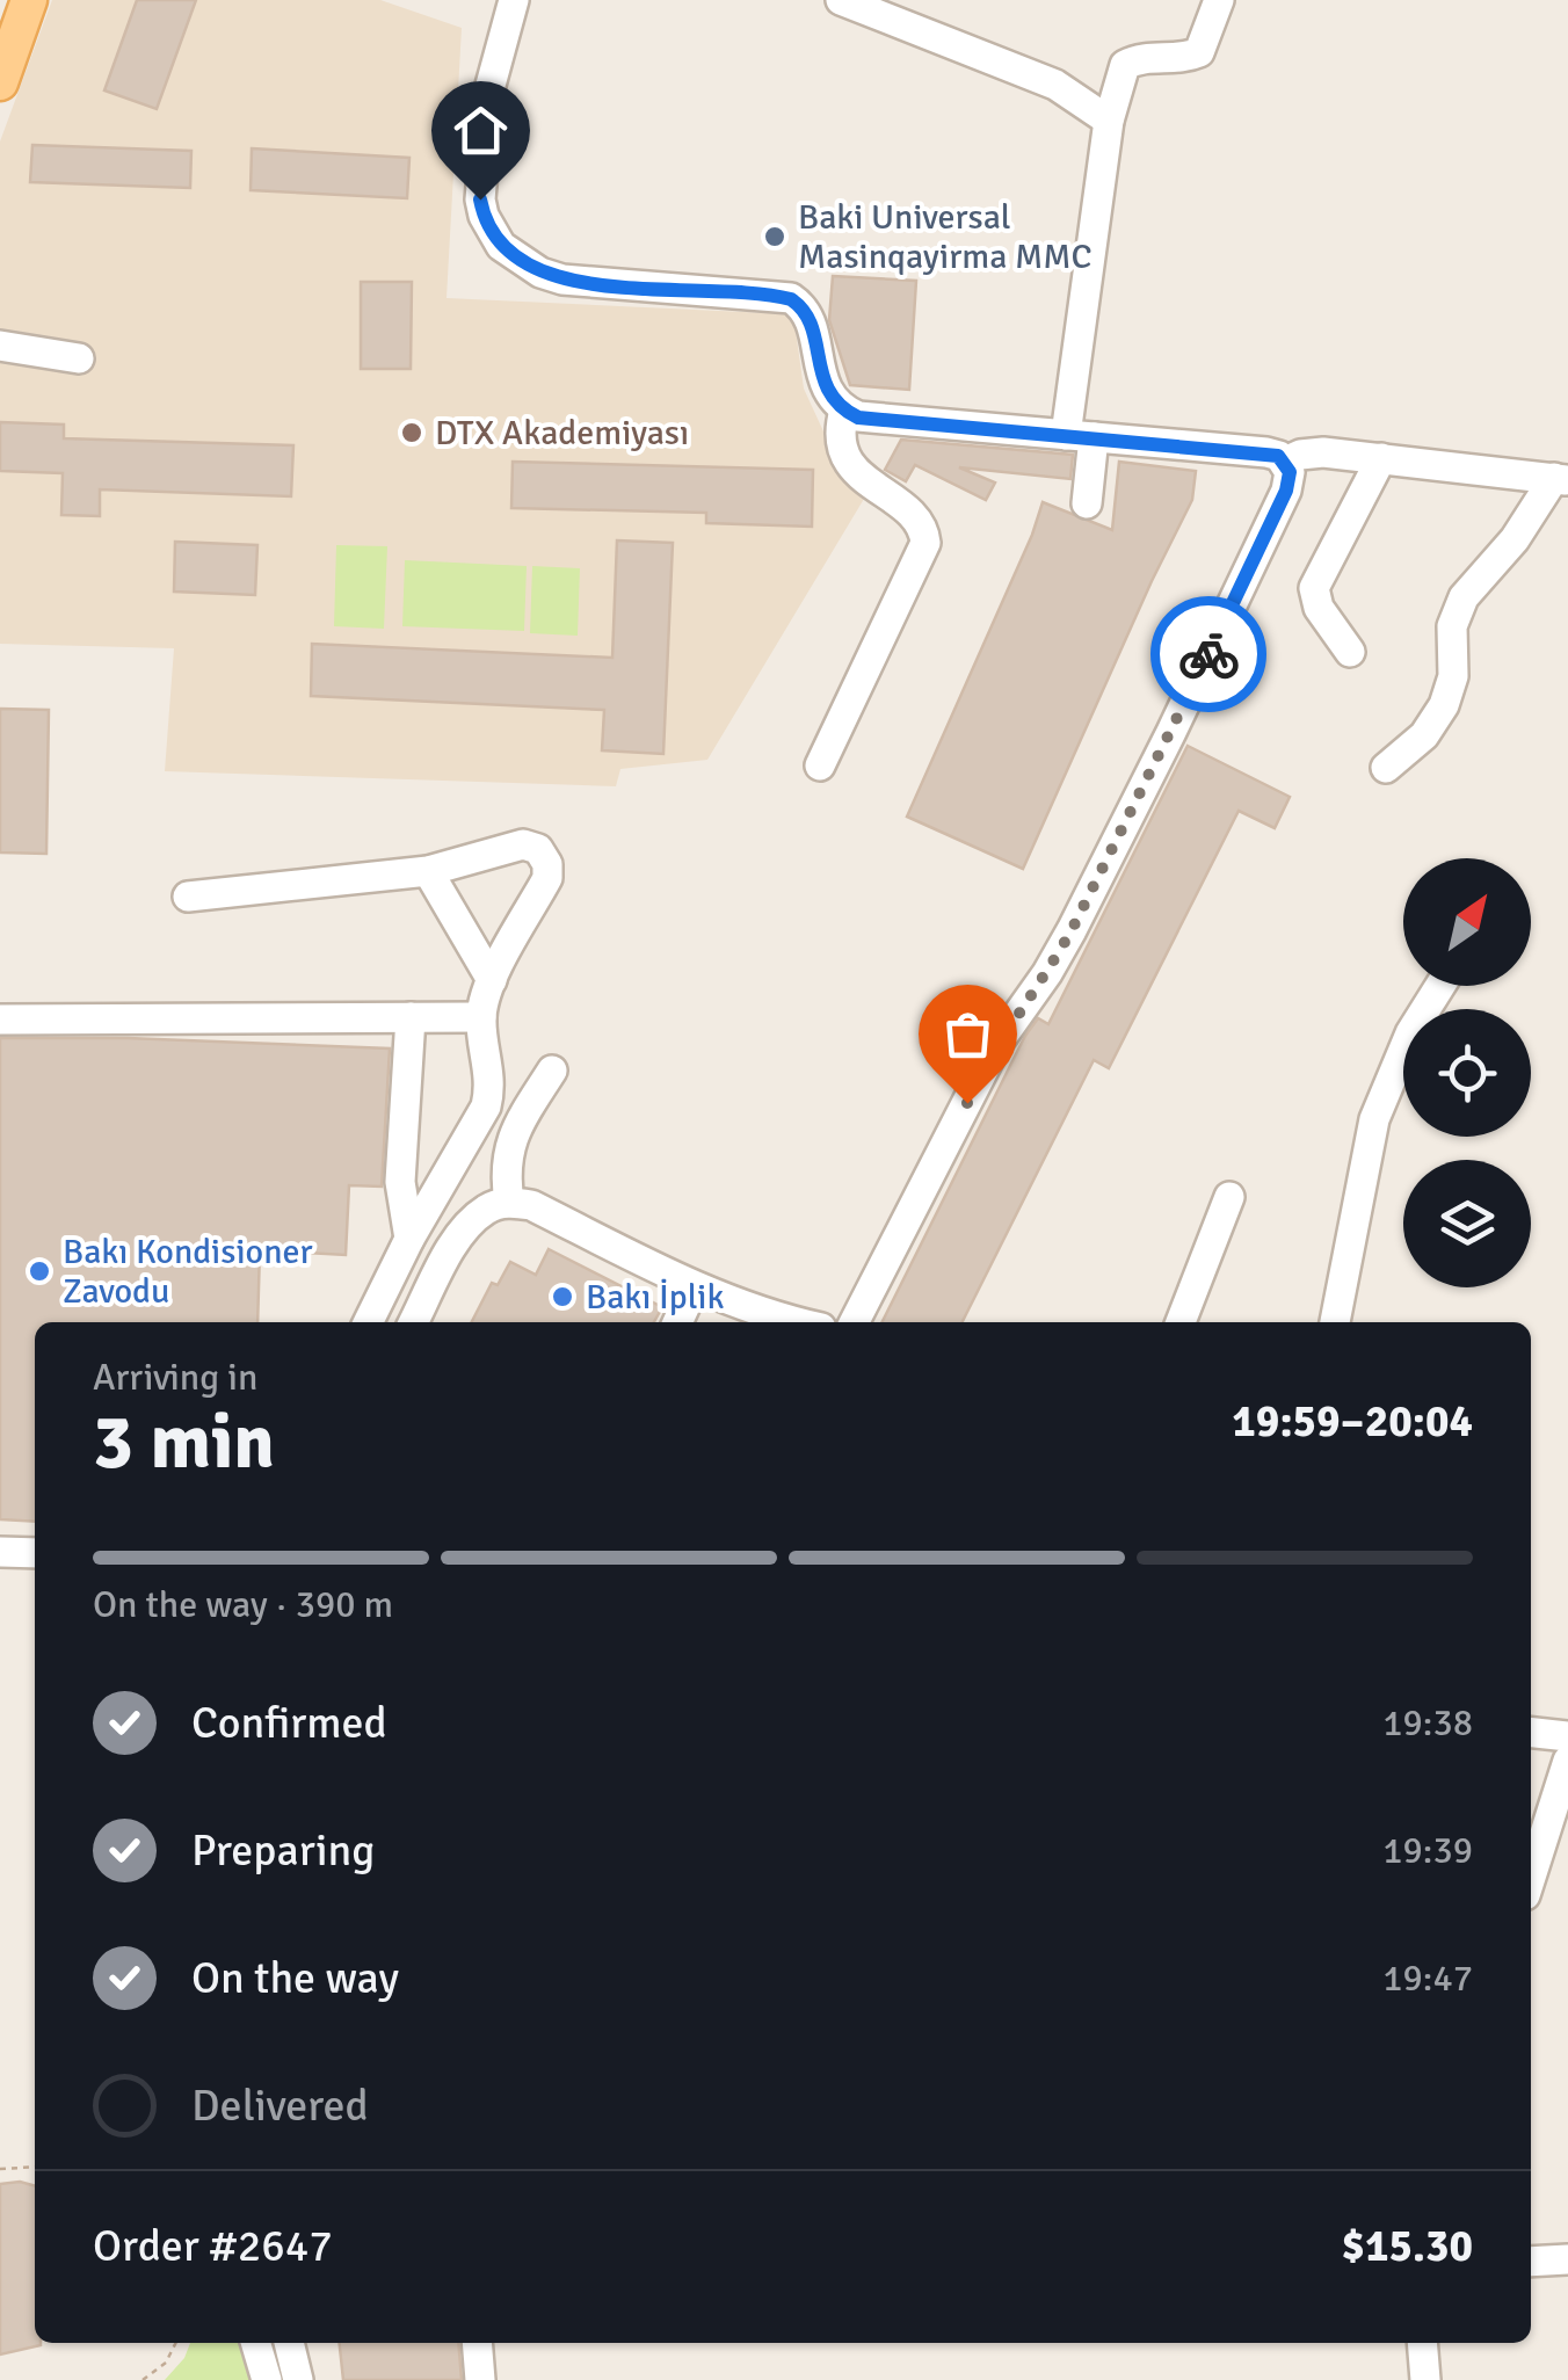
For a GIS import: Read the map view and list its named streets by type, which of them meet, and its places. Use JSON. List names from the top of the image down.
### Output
{
  "places": [
    "Baki Universal Masinqayirma MMC",
    "DTX Akademiyası",
    "Bakı Kondisioner Zavodu",
    "Bakı İplik"
  ],
  "north": "top right",
  "page": {
    "heading": ["3 min", "Arriving in", "19:59–20:04"],
    "panel": ["Order #2647", "$15.30"],
    "bar": "On the way · 390 m",
    "list": [
      ["Confirmed", "19:38"],
      ["Preparing", "19:39"],
      ["On the way", "19:47"],
      "Delivered"
    ]
  }
}
